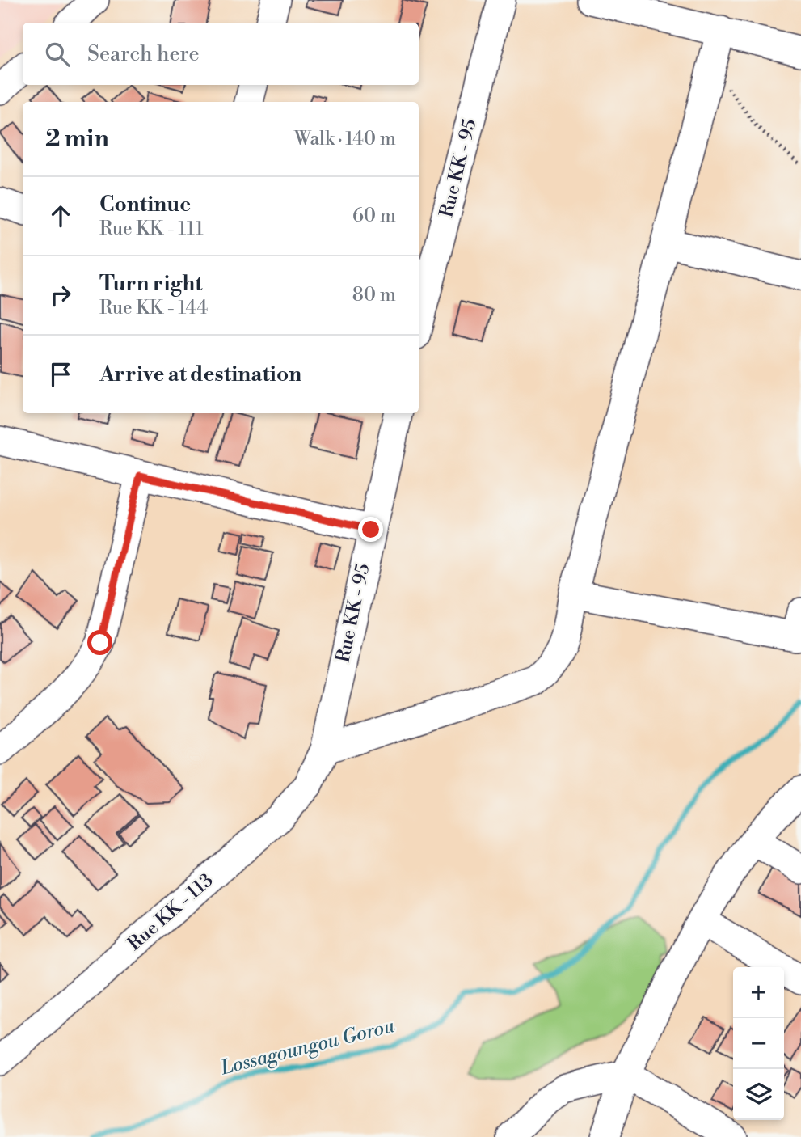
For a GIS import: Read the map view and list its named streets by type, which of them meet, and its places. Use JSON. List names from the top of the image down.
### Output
{
  "streets": {
    "street": ["Rue KK - 95", "Rue KK - 113"]
  },
  "crossings": [
    ["Rue KK - 95", "Rue KK - 113"]
  ],
  "water": ["Lossagoungou Gorou"],
  "page": {
    "search": "Search here",
    "heading": ["2 min", "Walk · 140 m"],
    "list": [
      ["Continue", "Rue KK - 111", "60 m"],
      ["Turn right", "Rue KK - 144", "80 m"],
      "Arrive at destination"
    ],
    "map_buttons": ["+", "−"]
  }
}
